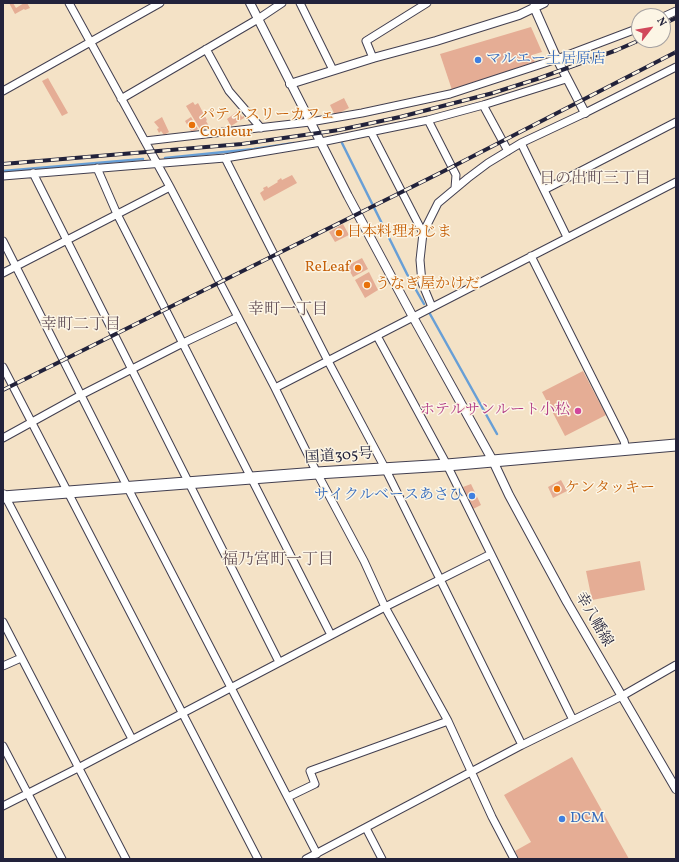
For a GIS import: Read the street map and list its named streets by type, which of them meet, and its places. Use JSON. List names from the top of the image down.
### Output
{
  "streets": {
    "highway": ["国道305号"],
    "street": ["幸八幡線"]
  },
  "crossings": [
    ["国道305号", "幸八幡線"]
  ],
  "districts": [
    "日の出町三丁目",
    "幸町一丁目",
    "幸町二丁目",
    "福乃宮町一丁目"
  ],
  "places": [
    "マルエー土居原店",
    "パティスリーカフェ Couleur",
    "日本料理わじま",
    "ReLeaf",
    "うなぎ屋かけだ",
    "ホテルサンルート小松",
    "ケンタッキー",
    "サイクルベースあさひ",
    "DCM"
  ],
  "north": "top right"
}
